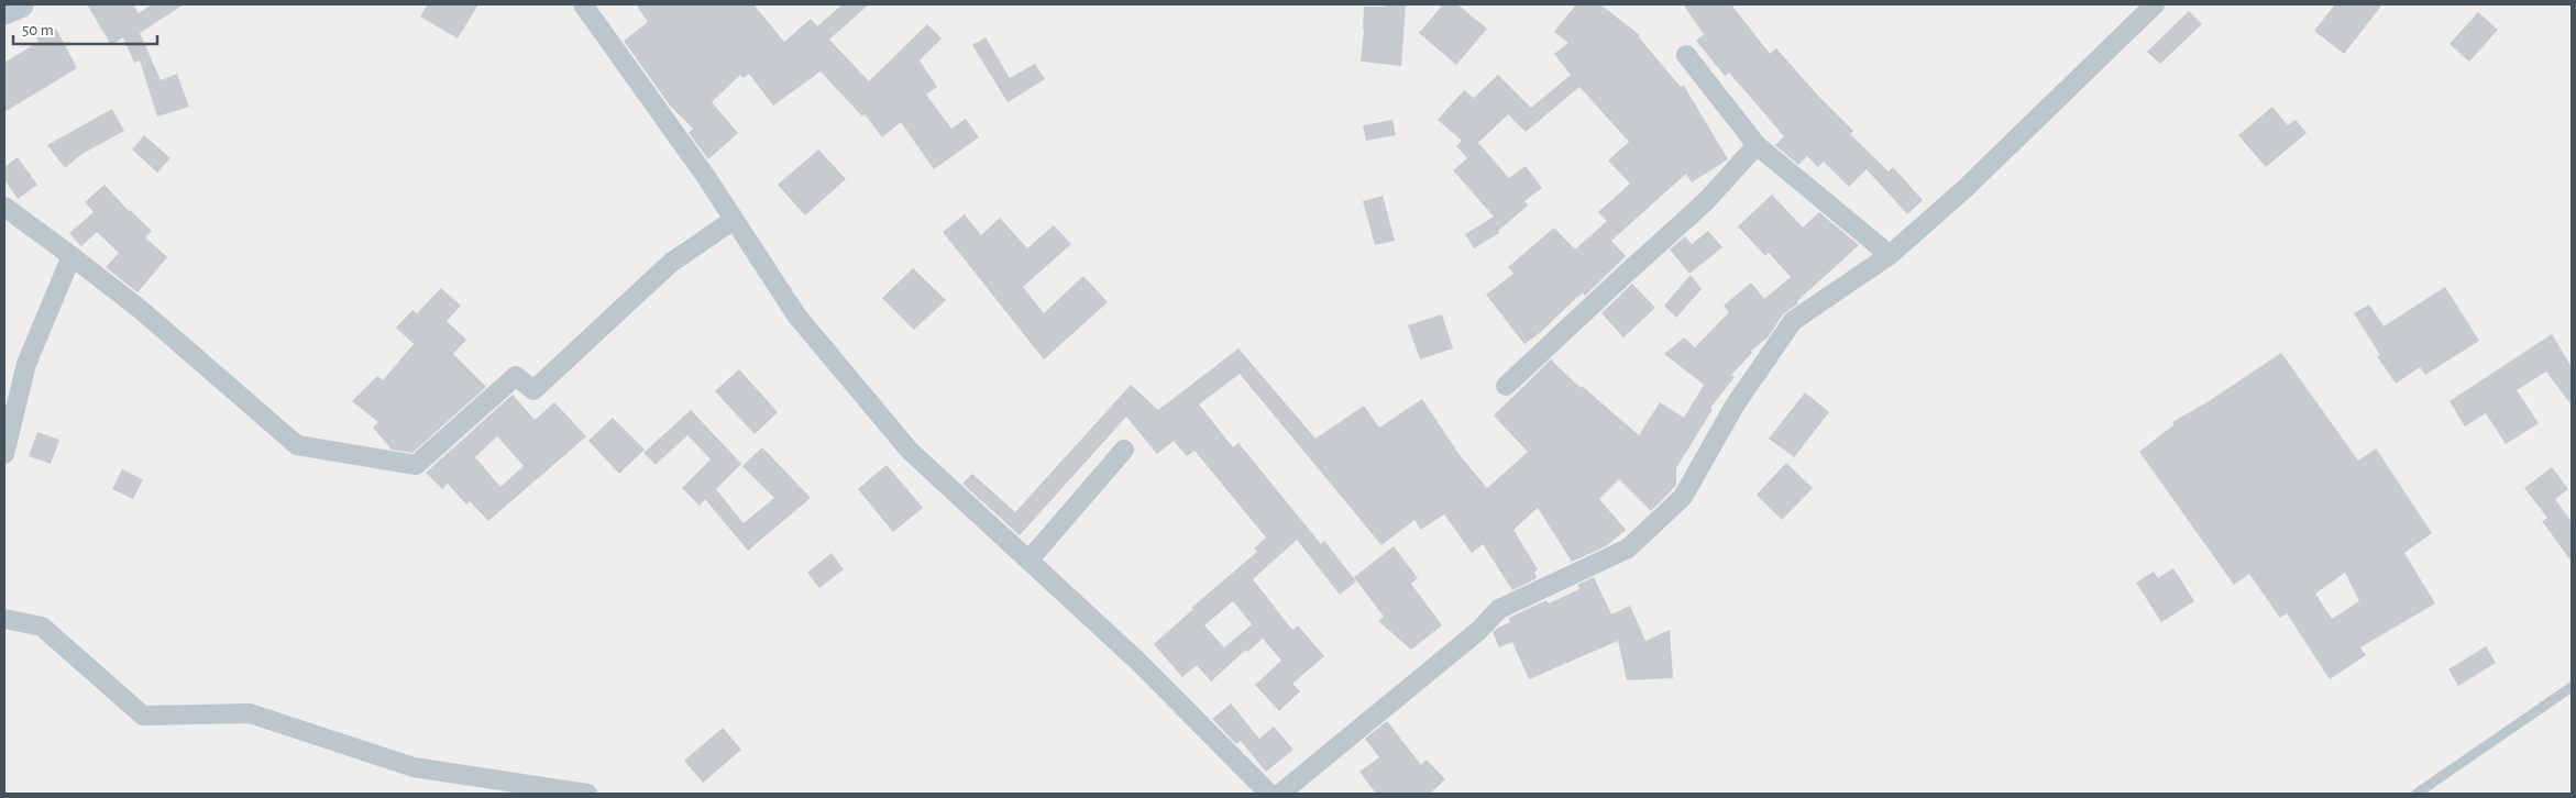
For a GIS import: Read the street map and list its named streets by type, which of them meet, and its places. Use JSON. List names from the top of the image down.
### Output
{
  "scale_bar": "50 m"
}
